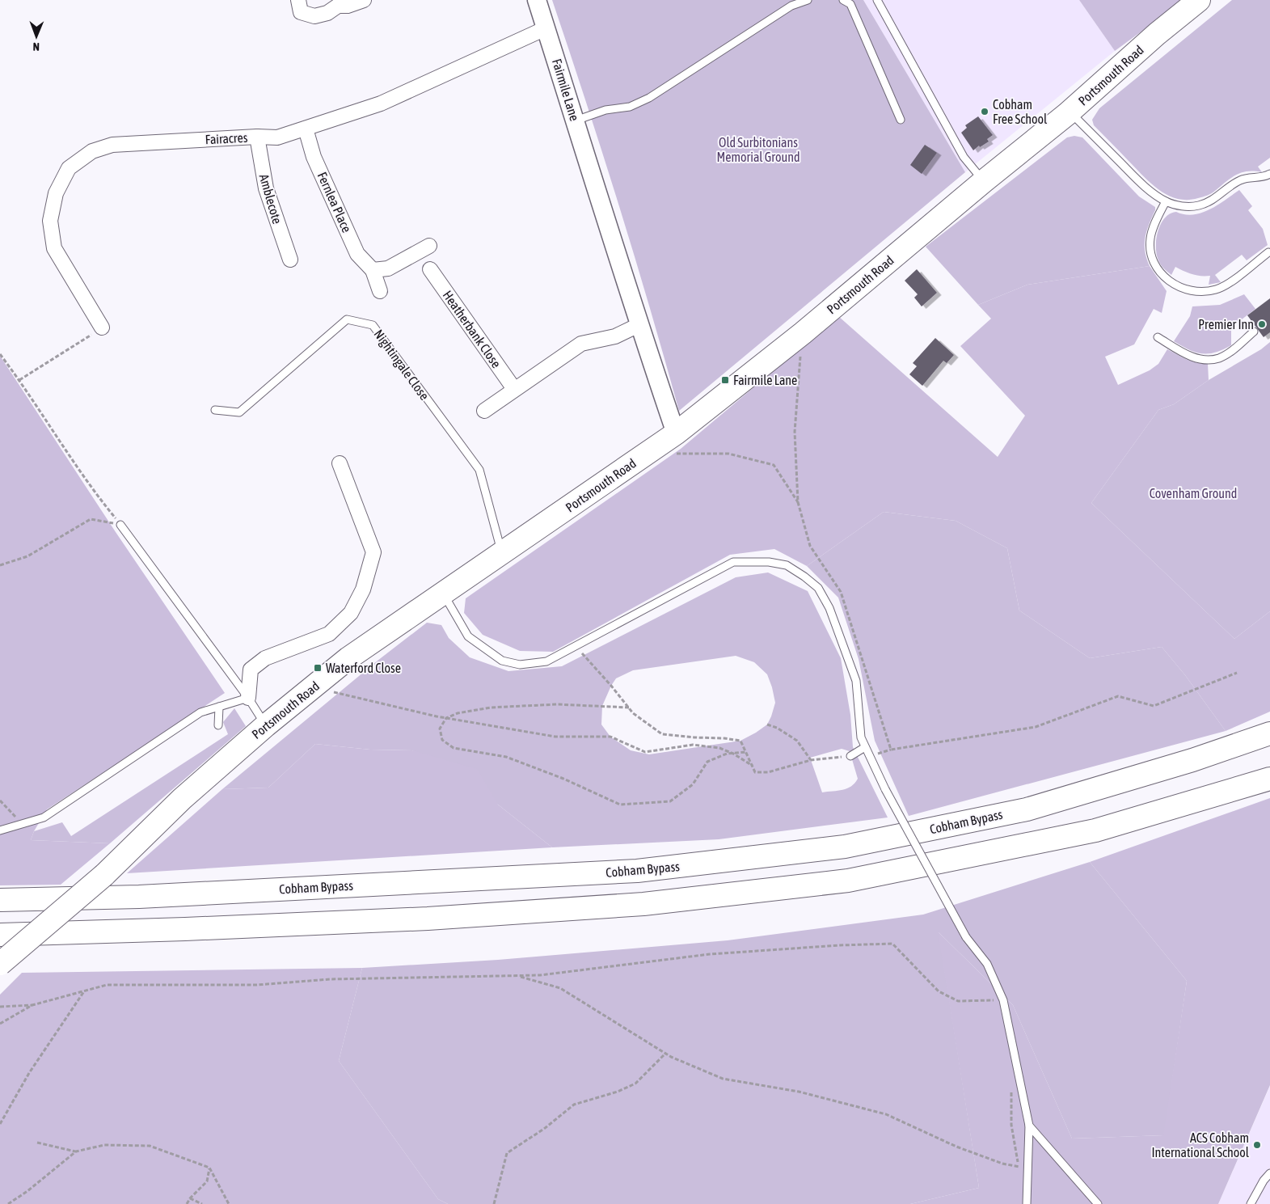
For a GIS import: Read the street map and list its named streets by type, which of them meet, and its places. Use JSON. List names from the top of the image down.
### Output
{
  "streets": {
    "main road": ["Portsmouth Road", "Cobham Bypass"],
    "street": [
      "Fairmile Lane",
      "Fairacres",
      "Amblecote",
      "Fernlea Place",
      "Heatherbank Close"
    ],
    "lane": ["Nightingale Close"]
  },
  "crossings": [
    ["Portsmouth Road", "Fairmile Lane"],
    ["Portsmouth Road", "Nightingale Close"],
    ["Fairmile Lane", "Fairacres"],
    ["Fairacres", "Amblecote"],
    ["Fairacres", "Fernlea Place"]
  ],
  "parks": ["Old Surbitonians Memorial Ground", "Covenham Ground"],
  "places": {
    "other": ["Cobham Free School", "Premier Inn", "ACS Cobham International School"],
    "transit": ["Fairmile Lane", "Waterford Close"]
  },
  "north": "bottom"
}
